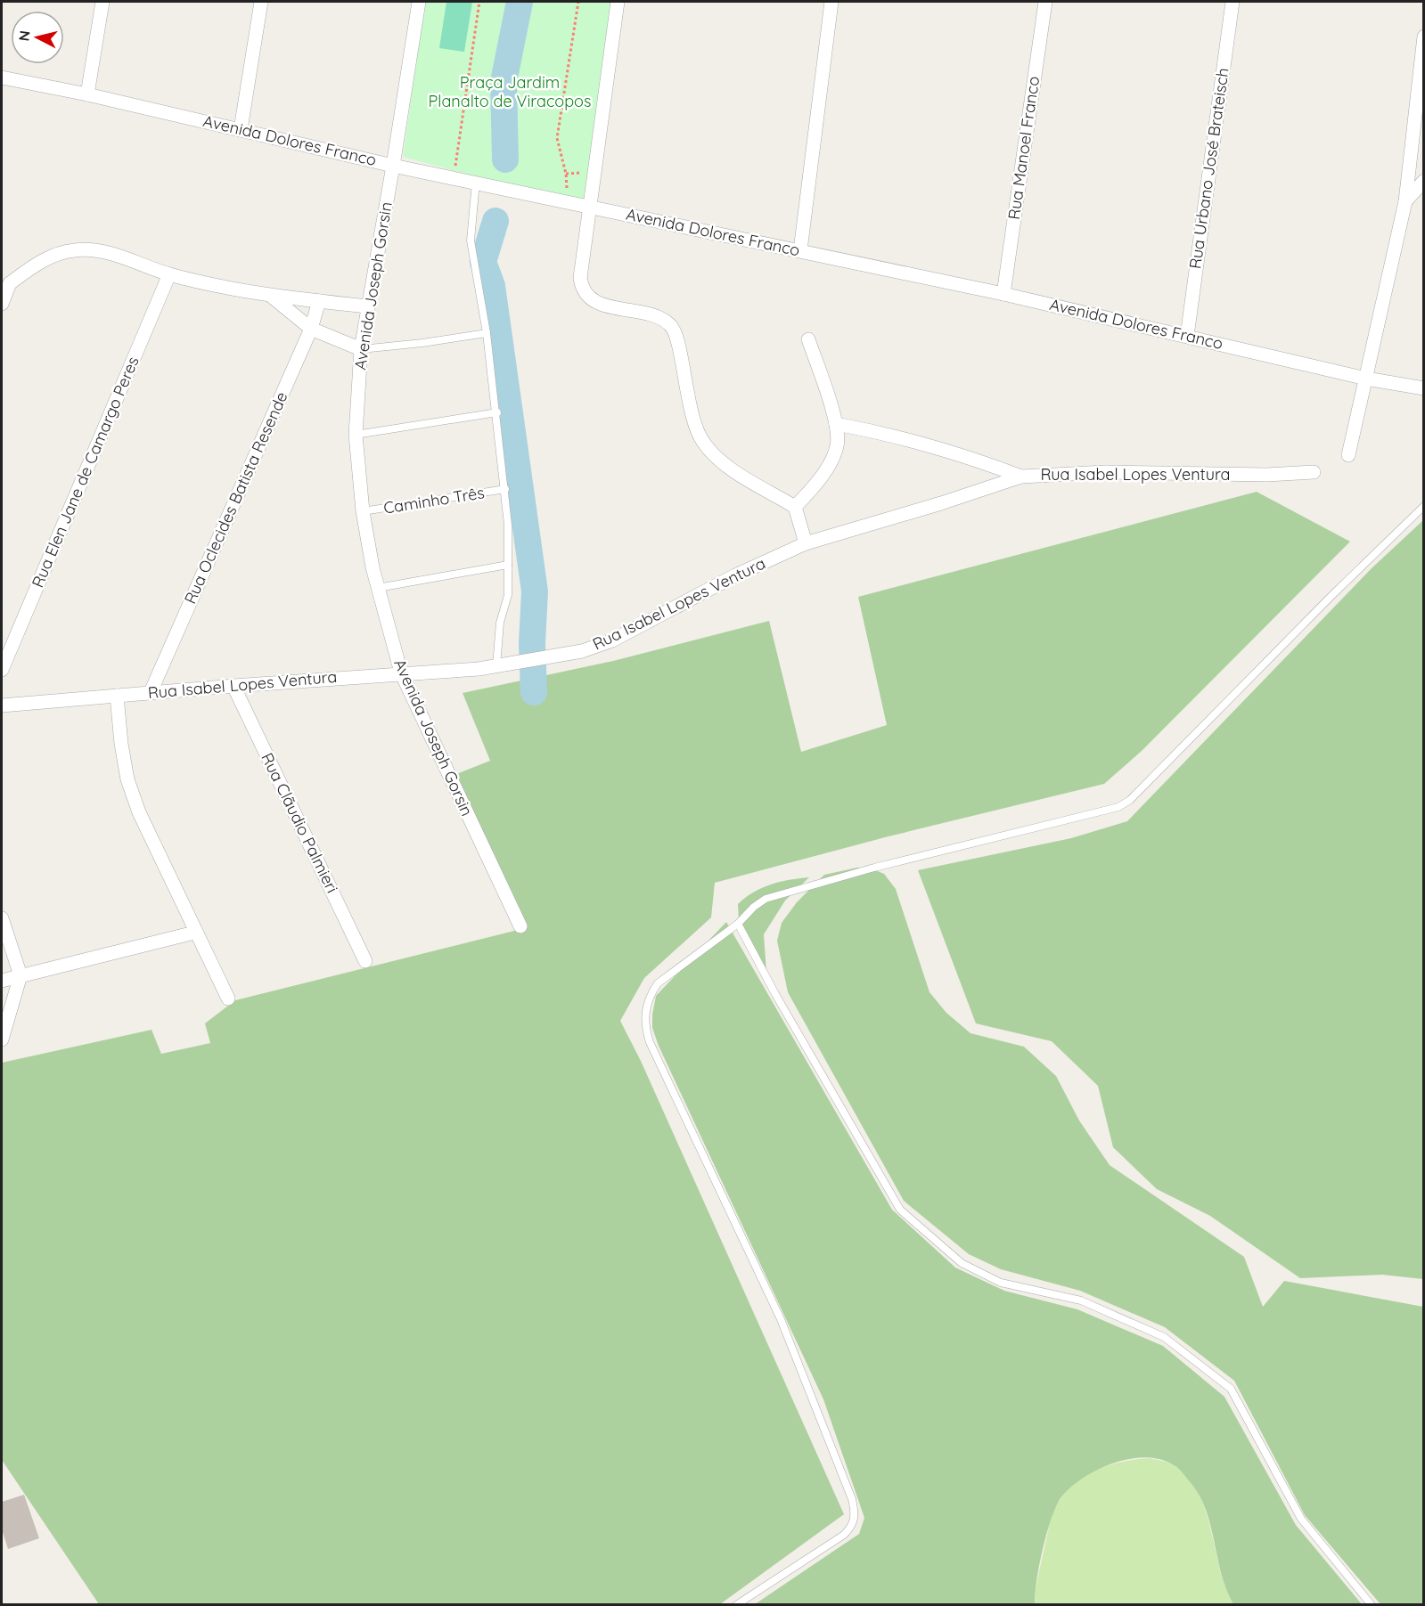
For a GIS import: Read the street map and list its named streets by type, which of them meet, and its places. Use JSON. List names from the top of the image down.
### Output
{
  "streets": {
    "street": [
      "Avenida Dolores Franco",
      "Rua Manoel Franco",
      "Rua Urbano José Brateisch",
      "Avenida Joseph Gorsin",
      "Rua Elen Jane de Camargo Peres",
      "Rua Isabel Lopes Ventura",
      "Rua Oclecides Batista Resende",
      "Rua Clãudio Palmieri"
    ],
    "lane": ["Caminho Três"]
  },
  "crossings": [
    ["Avenida Dolores Franco", "Rua Manoel Franco"],
    ["Avenida Dolores Franco", "Rua Urbano José Brateisch"],
    ["Avenida Dolores Franco", "Avenida Joseph Gorsin"],
    ["Avenida Joseph Gorsin", "Rua Isabel Lopes Ventura"],
    ["Avenida Joseph Gorsin", "Caminho Três"],
    ["Rua Isabel Lopes Ventura", "Rua Oclecides Batista Resende"],
    ["Rua Isabel Lopes Ventura", "Rua Clãudio Palmieri"]
  ],
  "parks": ["Praça Jardim Planalto de Viracopos"],
  "north": "left"
}
